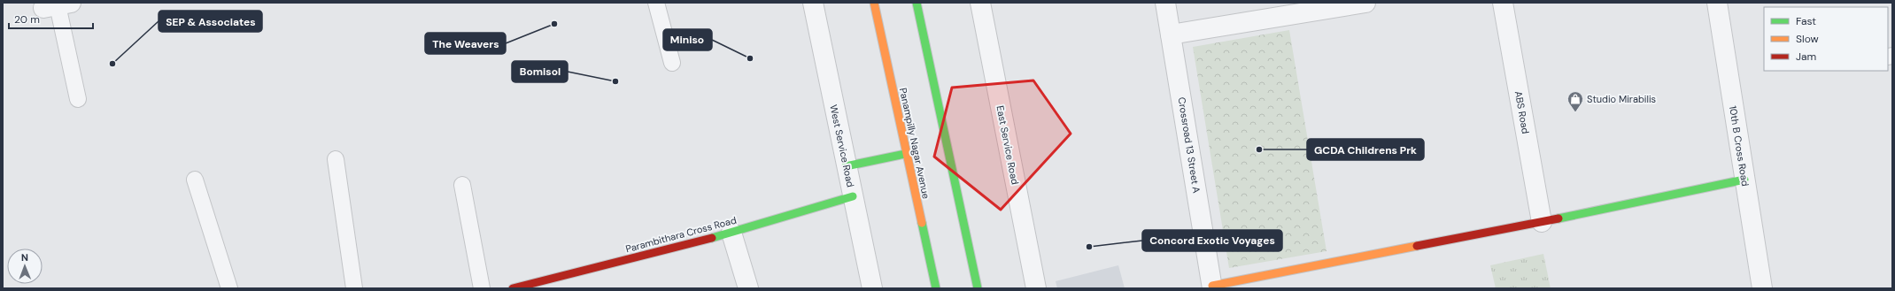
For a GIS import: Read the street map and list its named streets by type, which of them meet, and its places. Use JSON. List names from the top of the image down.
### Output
{
  "streets": {
    "street": [
      "ABS Road",
      "Panampilly Nagar Avenue",
      "East Service Road",
      "Crossroad 13 Street A",
      "West Service Road",
      "10th B Cross Road",
      "Parambithara Cross Road"
    ]
  },
  "crossings": [
    ["West Service Road", "Parambithara Cross Road"]
  ],
  "places": {
    "other": [
      "The Weavers",
      "Miniso",
      "SEP & Associates",
      "Bomisol",
      "GCDA Childrens Prk",
      "Concord Exotic Voyages"
    ],
    "shop": ["Studio Mirabilis"]
  },
  "legend": ["Fast", "Slow", "Jam"],
  "scale_bar": "20 m",
  "north": "top"
}
